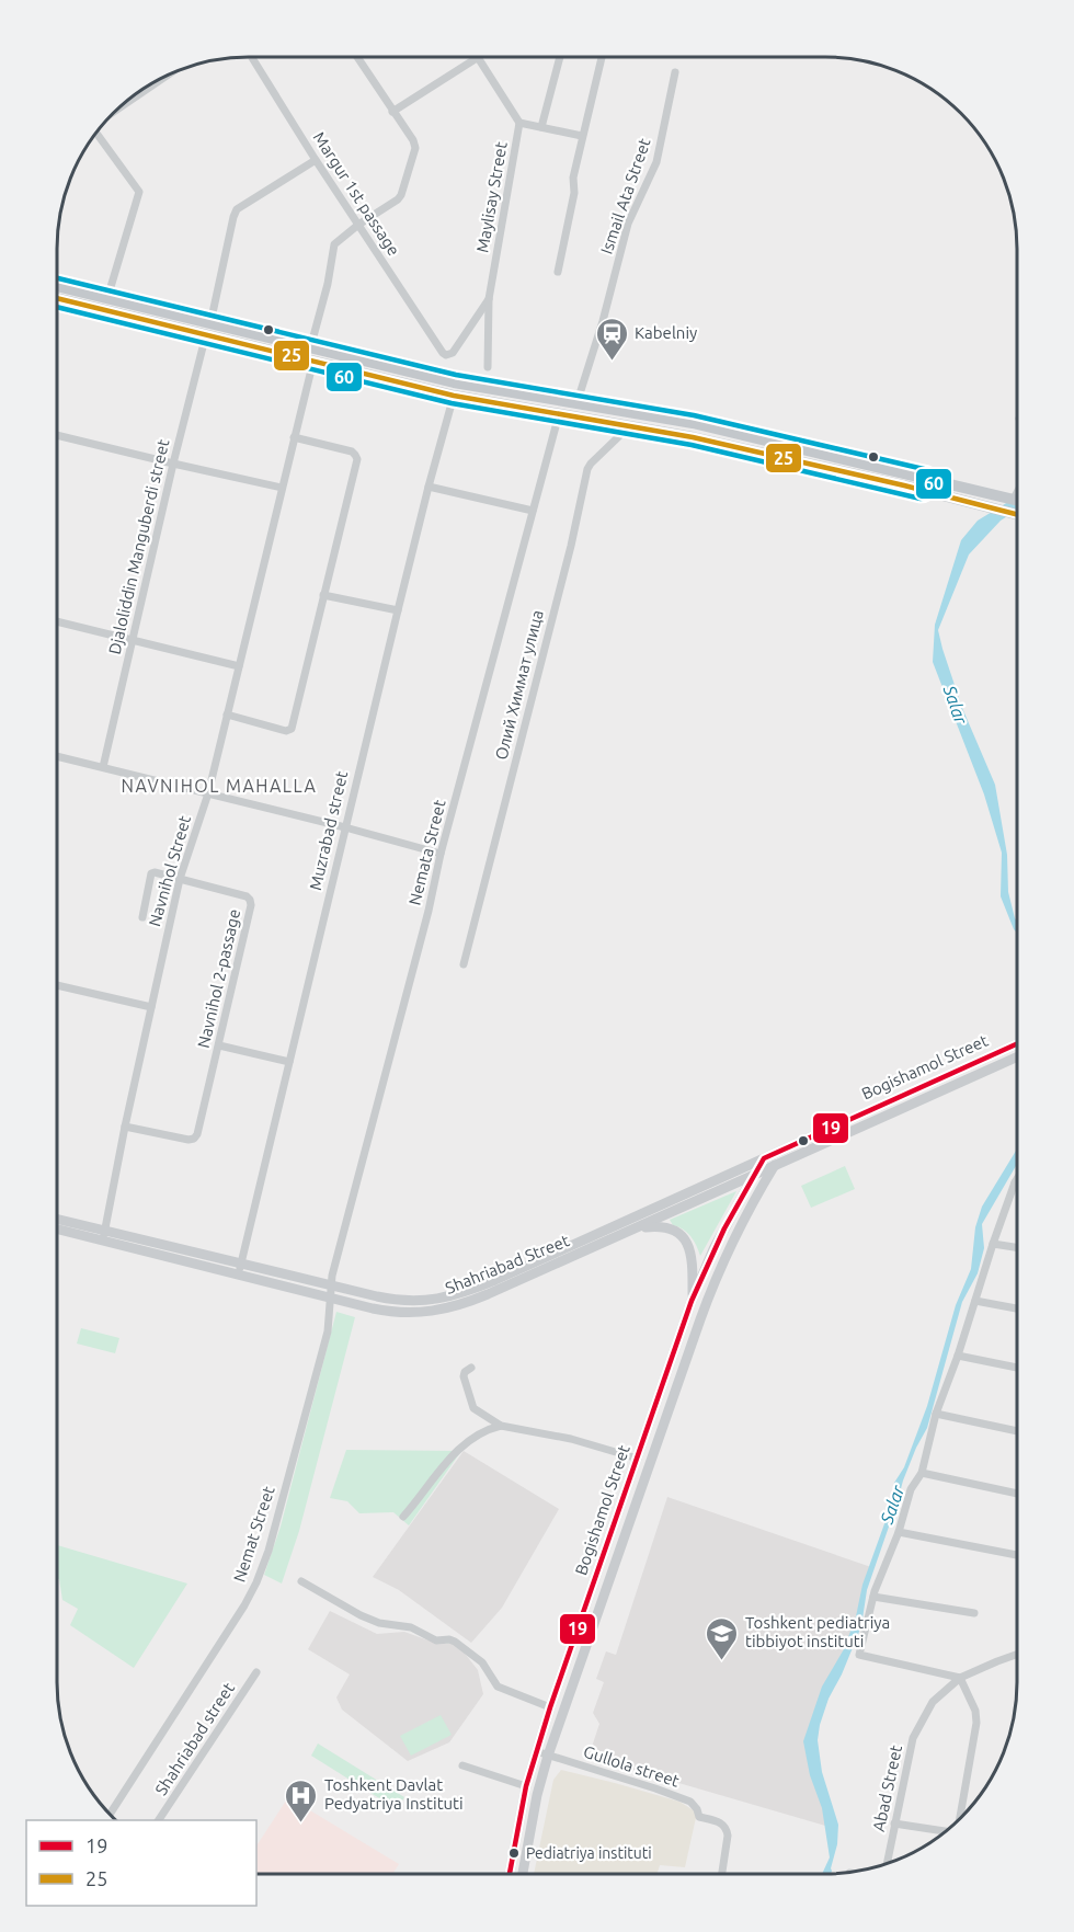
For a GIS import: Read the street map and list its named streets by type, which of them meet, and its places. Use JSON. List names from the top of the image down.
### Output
{
  "streets": {
    "main road": ["Bogishamol Street", "Shahriabad Street"],
    "street": [
      "Margur 1st passage",
      "Ismail Ata Street",
      "Maylisay Street",
      "Djaloliddin Manguberdi street",
      "Олий Химмат улица",
      "Muzrabad street",
      "Nemata Street",
      "Navnihol Street",
      "Navnihol 2-passage",
      "Nemat Street",
      "Shahriabad street",
      "Gullola street",
      "Abad Street"
    ]
  },
  "crossings": [
    ["Margur 1st passage", "Maylisay Street"],
    ["Margur 1st passage", "Djaloliddin Manguberdi street"],
    ["Margur 1st passage", "Navnihol Street"],
    ["Muzrabad street", "Shahriabad Street"],
    ["Nemata Street", "Shahriabad Street"],
    ["Nemata Street", "Nemat Street"],
    ["Navnihol Street", "Navnihol 2-passage"],
    ["Navnihol Street", "Shahriabad Street"],
    ["Bogishamol Street", "Shahriabad Street"],
    ["Bogishamol Street", "Gullola street"],
    ["Shahriabad Street", "Nemat Street"]
  ],
  "districts": ["NAVNIHOL MAHALLA"],
  "water": ["Salar"],
  "places": {
    "station": ["Kabelniy"],
    "school or university": ["Toshkent pediatriya tibbiyot instituti"],
    "hospital": ["Toshkent Davlat Pedyatriya Instituti"],
    "other": ["Pediatriya instituti"]
  },
  "lines": ["transit line 60", "transit line 25", "transit line 19"],
  "legend": ["19", "25"]
}
